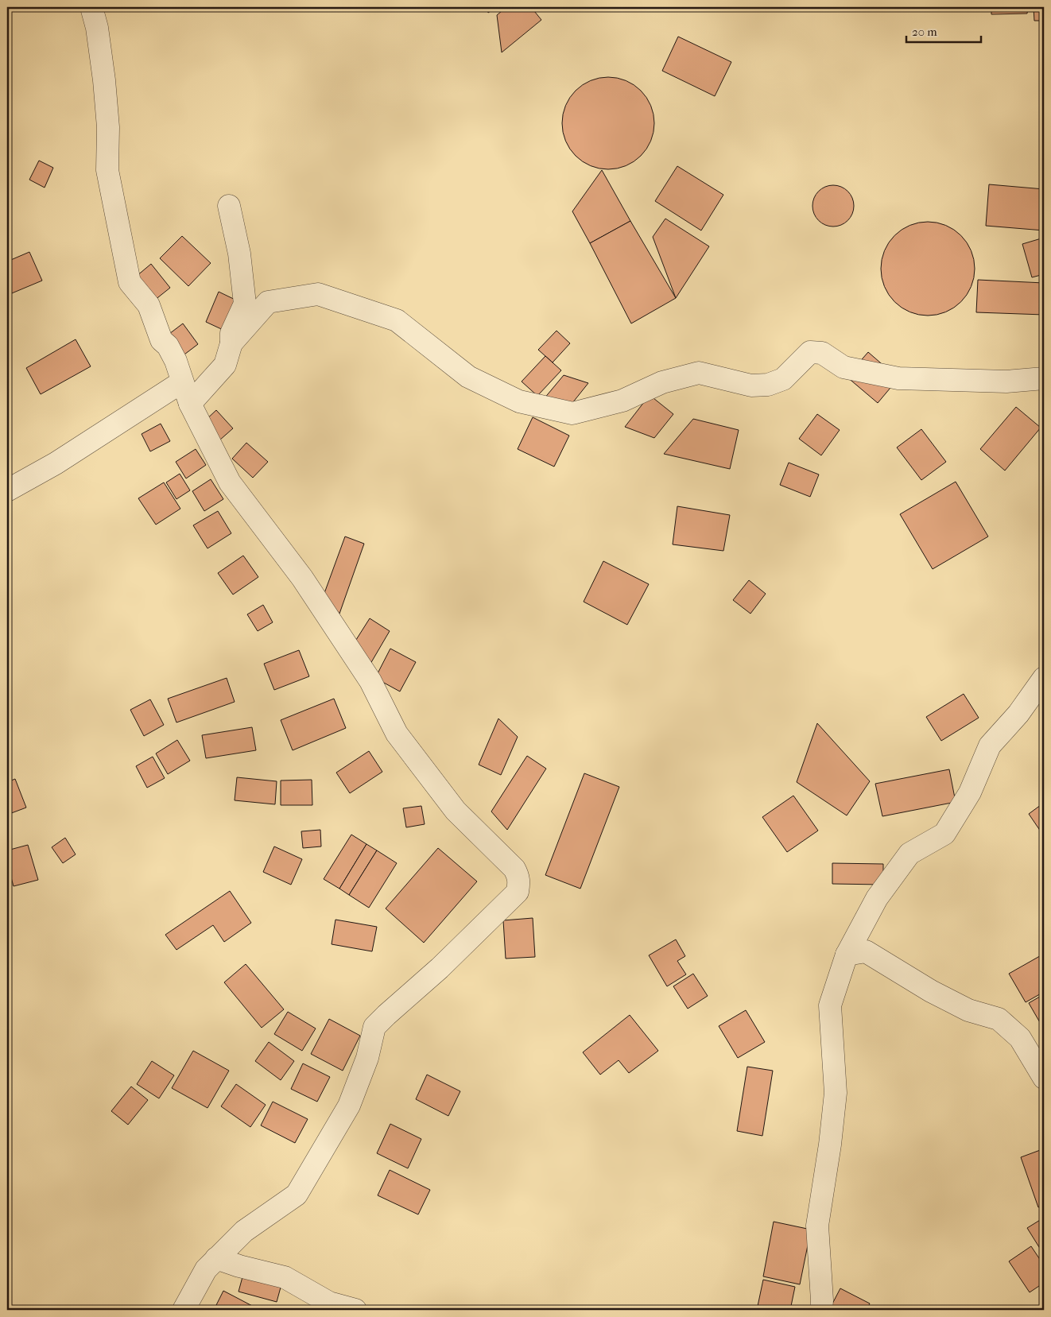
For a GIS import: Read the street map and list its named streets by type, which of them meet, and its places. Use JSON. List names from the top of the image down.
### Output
{
  "scale_bar": "20 m"
}
